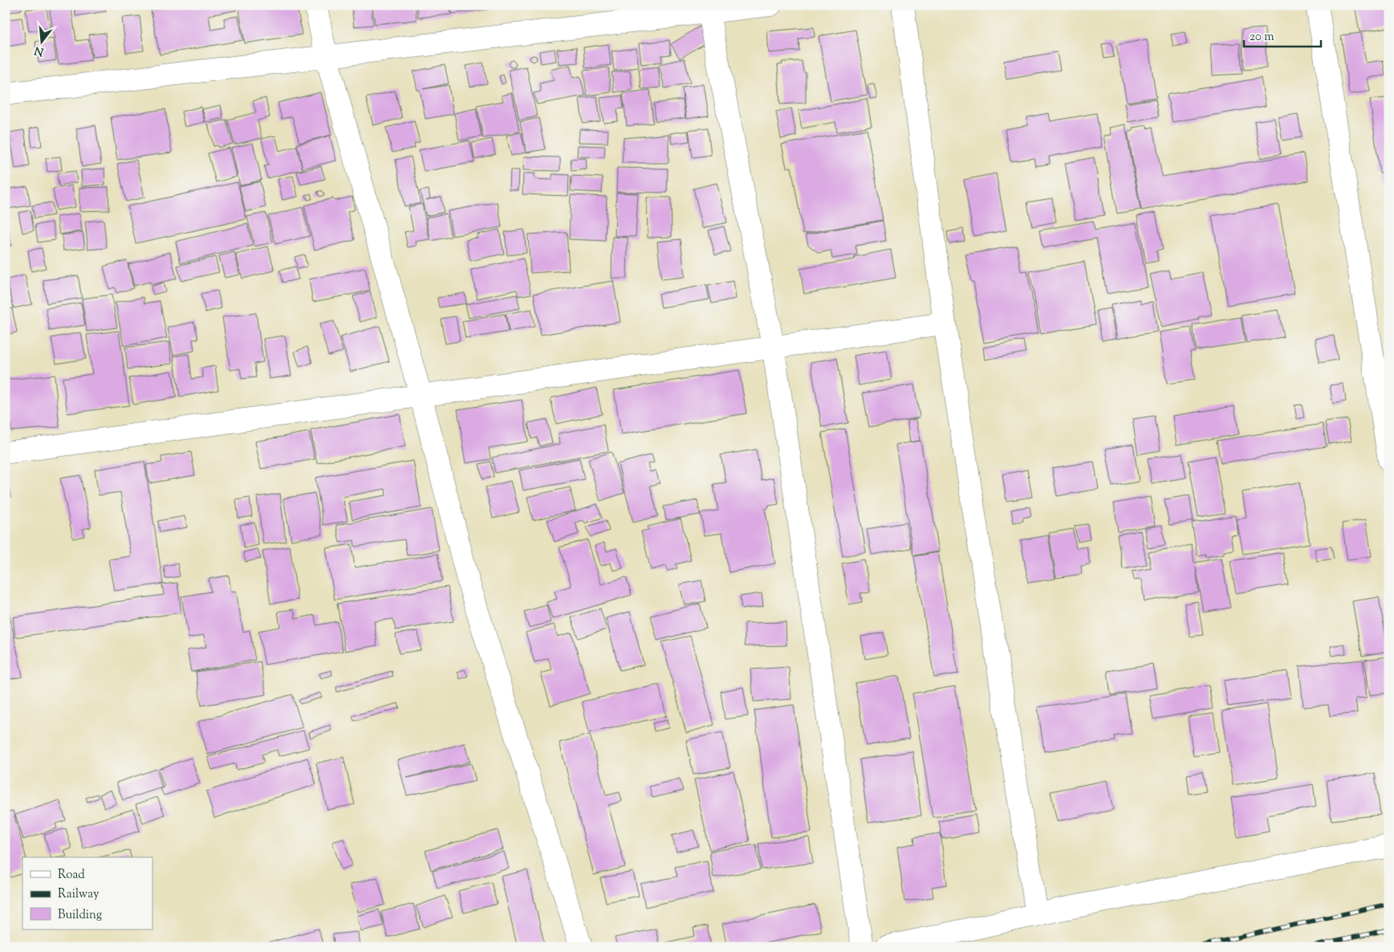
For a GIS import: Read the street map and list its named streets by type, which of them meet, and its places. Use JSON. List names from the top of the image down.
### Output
{
  "legend": ["Road", "Railway", "Building"],
  "scale_bar": "20 m",
  "north": "bottom"
}
